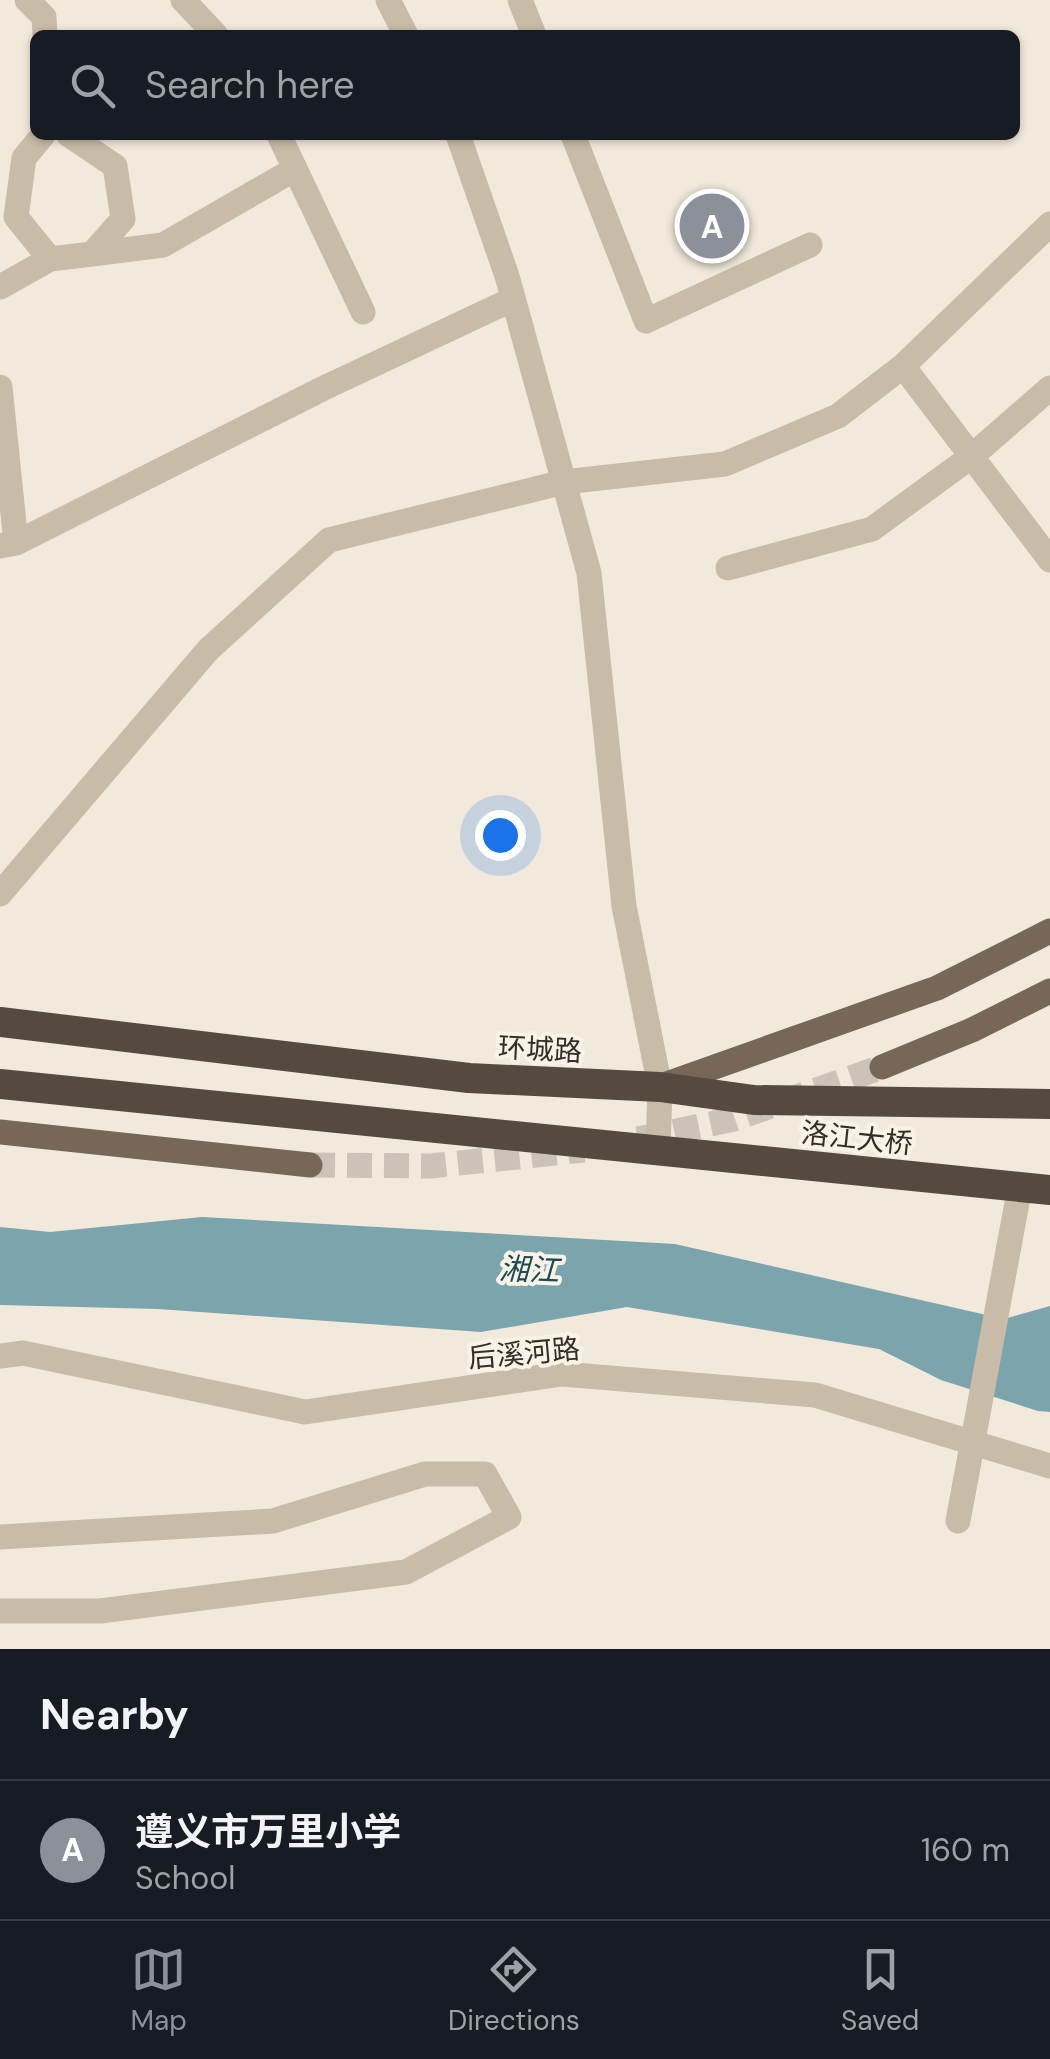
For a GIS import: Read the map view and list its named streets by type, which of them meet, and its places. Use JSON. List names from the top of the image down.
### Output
{
  "streets": {
    "highway": ["环城路", "洛江大桥"],
    "street": ["后溪河路"]
  },
  "crossings": [
    ["环城路", "洛江大桥"]
  ],
  "water": ["湘江"],
  "page": {
    "search": "Search here",
    "pins": "A",
    "heading": "Nearby",
    "list": [
      {
        "mark": "A",
        "name": "遵义市万里小学",
        "note": "School",
        "value": "160 m"
      }
    ],
    "nav": ["Map", "Directions", "Saved"]
  }
}
